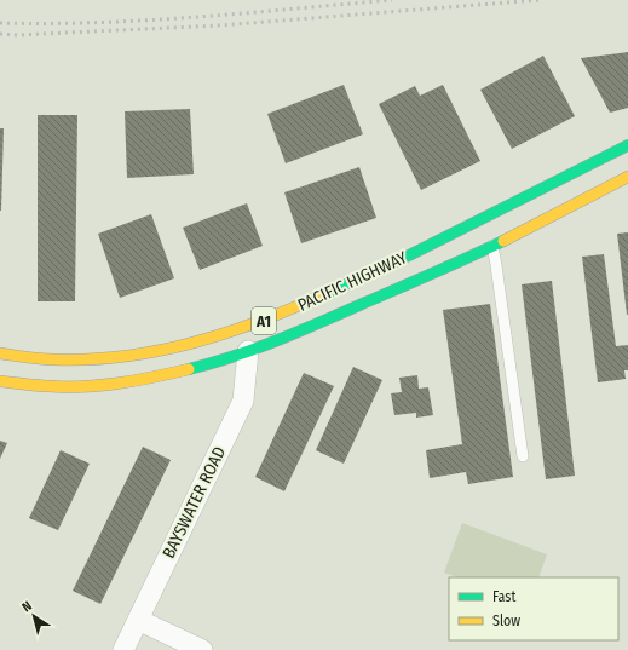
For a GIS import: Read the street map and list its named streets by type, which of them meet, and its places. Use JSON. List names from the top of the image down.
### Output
{
  "streets": {
    "highway": ["PACIFIC HIGHWAY", "A1"],
    "street": ["BAYSWATER ROAD"]
  },
  "crossings": [
    ["PACIFIC HIGHWAY", "BAYSWATER ROAD"]
  ],
  "legend": ["Fast", "Slow"],
  "north": "top left"
}
